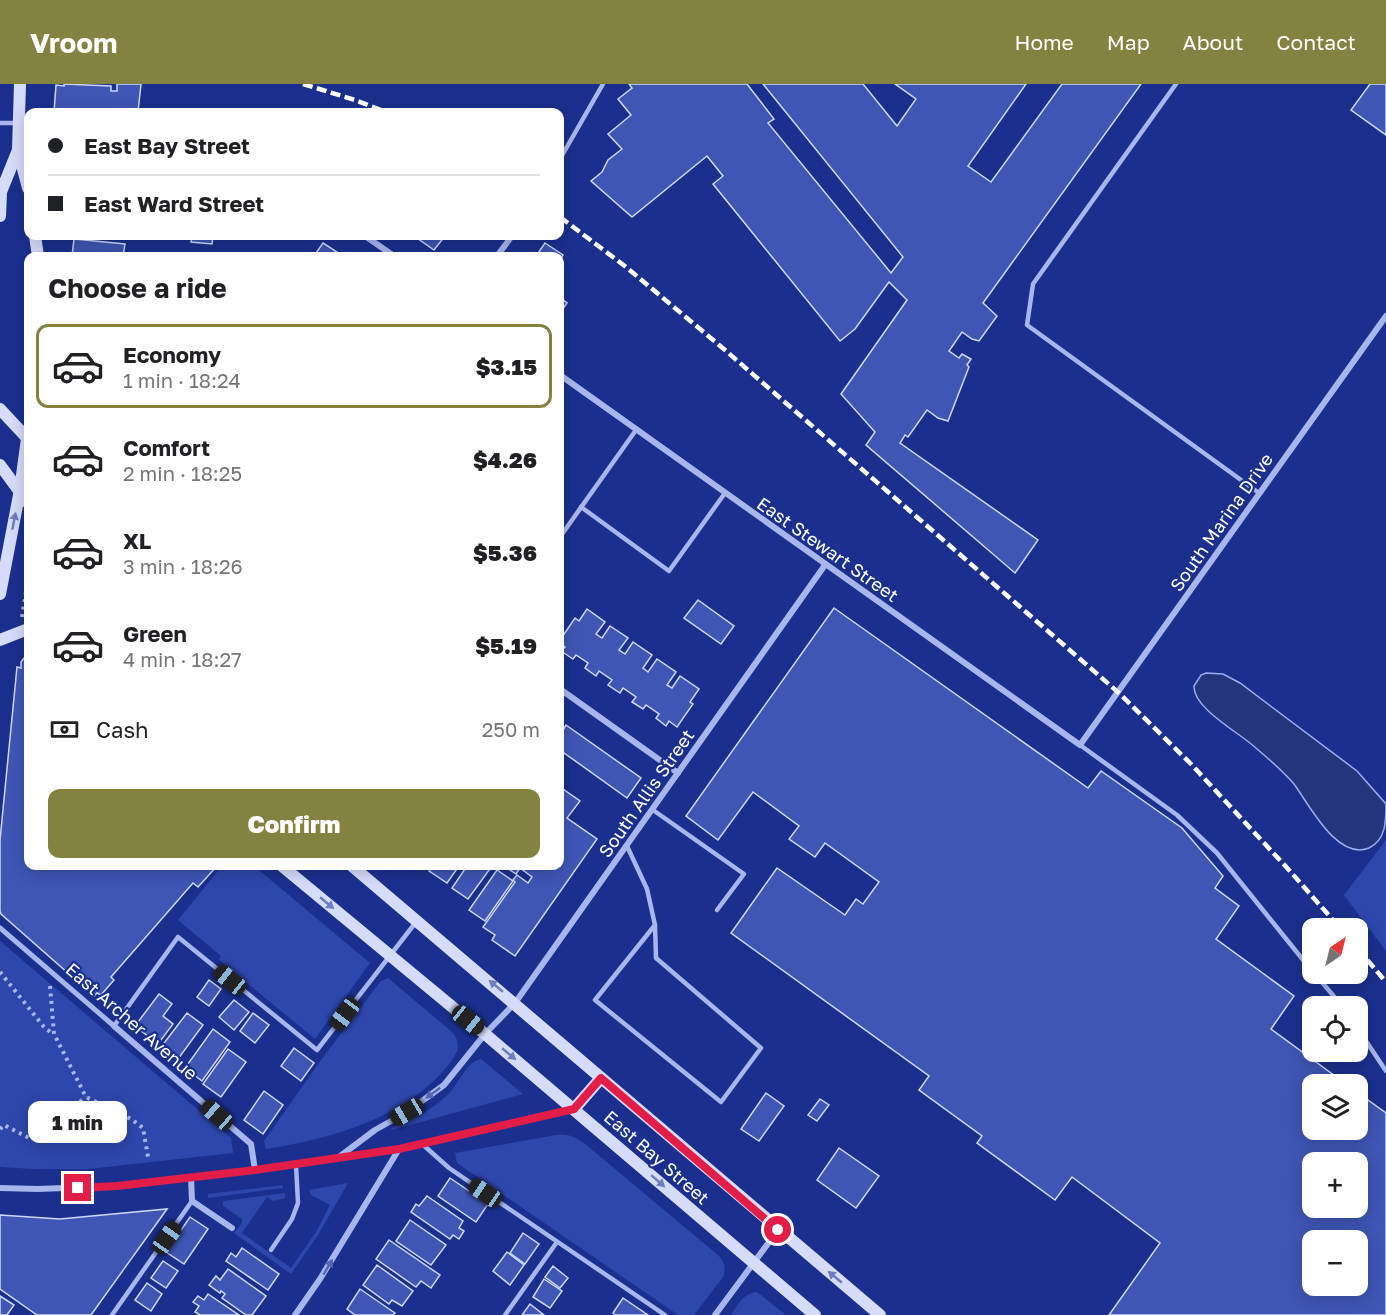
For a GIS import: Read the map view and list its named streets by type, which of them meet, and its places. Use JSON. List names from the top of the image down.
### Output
{
  "streets": {
    "main road": ["East Bay Street"],
    "street": [
      "South Marina Drive",
      "East Stewart Street",
      "South Allis Street",
      "East Archer Avenue"
    ]
  },
  "crossings": [
    ["South Marina Drive", "East Stewart Street"],
    ["East Stewart Street", "South Allis Street"],
    ["South Allis Street", "East Bay Street"]
  ],
  "north": "top right",
  "page": {
    "header": "Vroom",
    "nav": [
      "Home",
      "Map",
      "About",
      "Contact"
    ],
    "banner": ["East Bay Street", "East Ward Street"],
    "heading": "Choose a ride",
    "list": [
      {
        "name": "Economy",
        "note": "1 min · 18:24",
        "value": "$3.15"
      },
      {
        "name": "Comfort",
        "note": "2 min · 18:25",
        "value": "$4.26"
      },
      {
        "name": "XL",
        "note": "3 min · 18:26",
        "value": "$5.36"
      },
      {
        "name": "Green",
        "note": "4 min · 18:27",
        "value": "$5.19"
      }
    ],
    "pay": ["Cash", "250 m"],
    "buttons": "Confirm",
    "map_buttons": ["+", "−"],
    "bubble": "1 min"
  }
}
